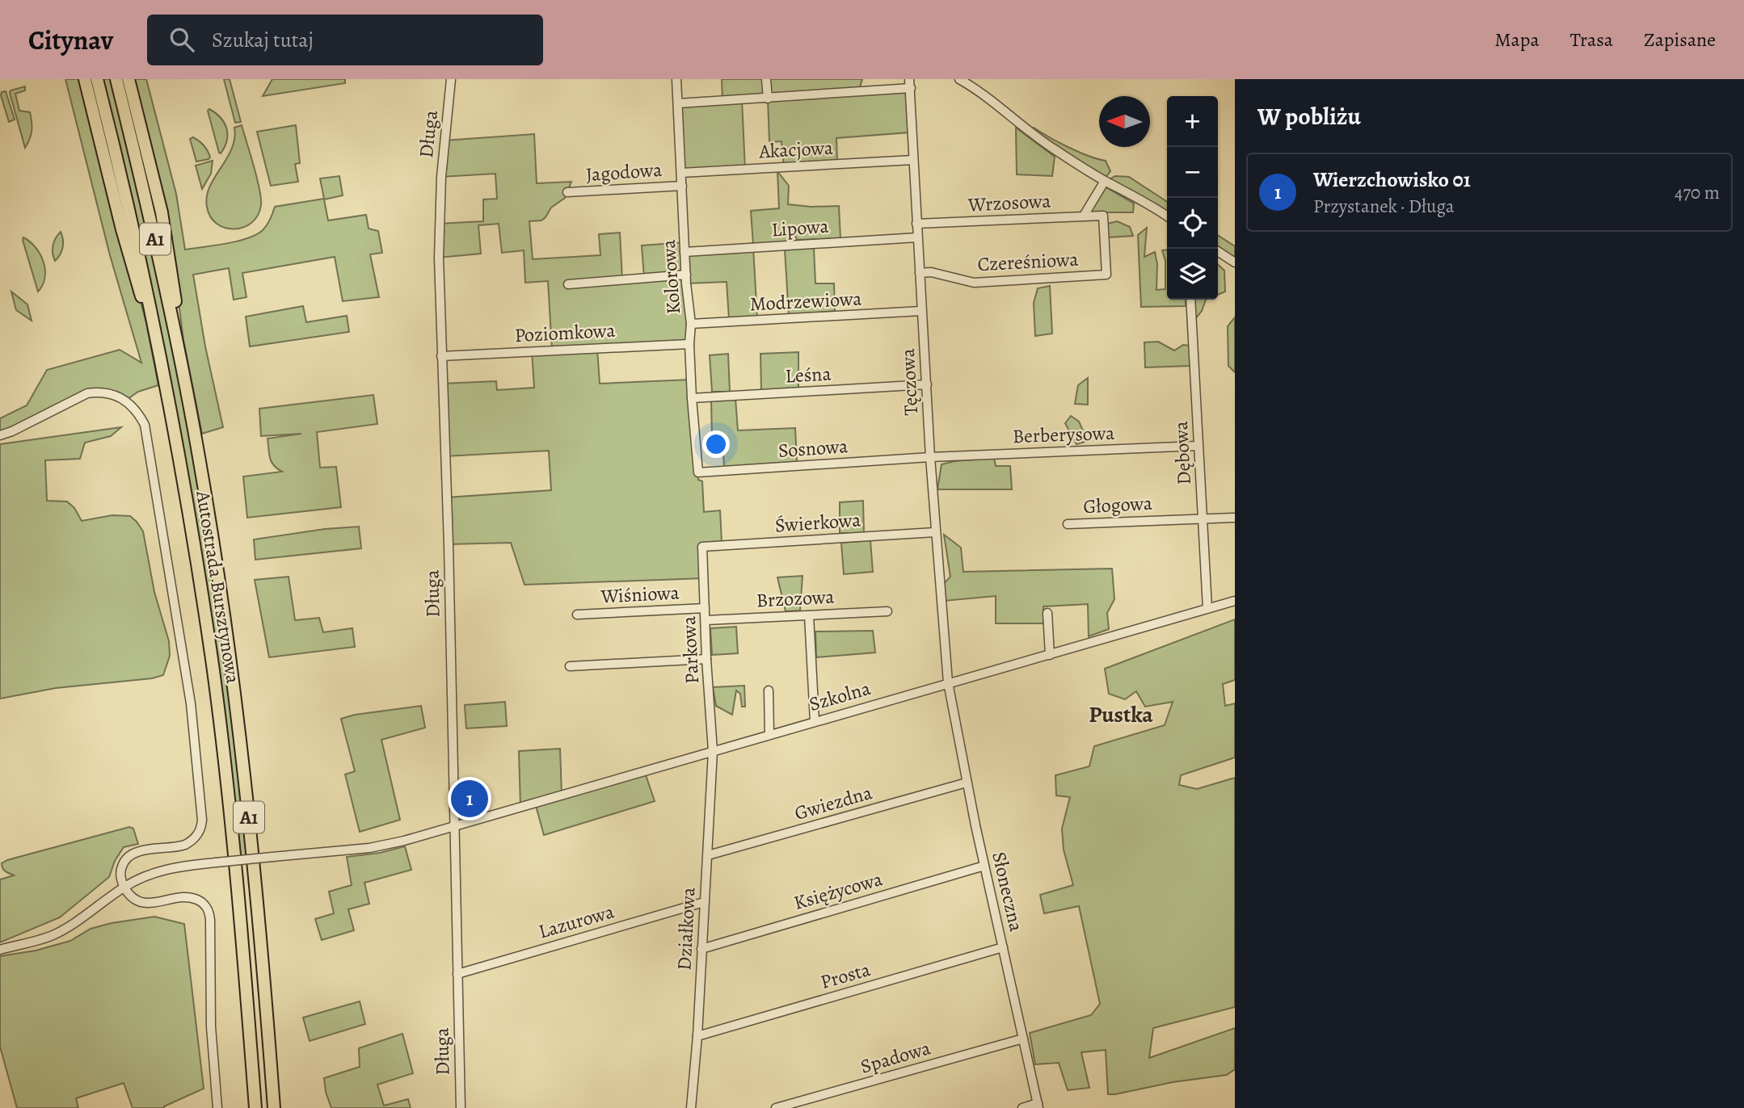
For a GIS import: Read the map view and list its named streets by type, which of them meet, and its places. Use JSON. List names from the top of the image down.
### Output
{
  "streets": {
    "highway": ["A1", "Autostrada Bursztynowa"],
    "street": [
      "Długa",
      "Akacjowa",
      "Jagodowa",
      "Wrzosowa",
      "Lipowa",
      "Czereśniowa",
      "Kolorowa",
      "Modrzewiowa",
      "Poziomkowa",
      "Leśna",
      "Tęczowa",
      "Berberysowa",
      "Sosnowa",
      "Dębowa",
      "Głogowa",
      "Świerkowa",
      "Wiśniowa",
      "Brzozowa",
      "Parkowa",
      "Szkolna",
      "Gwiezdna",
      "Księżycowa",
      "Słoneczna",
      "Lazurowa",
      "Działkowa",
      "Prosta",
      "Spadowa"
    ]
  },
  "crossings": [
    ["Długa", "Poziomkowa"],
    ["Długa", "Szkolna"],
    ["Długa", "Lazurowa"],
    ["Akacjowa", "Kolorowa"],
    ["Akacjowa", "Tęczowa"],
    ["Jagodowa", "Kolorowa"],
    ["Wrzosowa", "Czereśniowa"],
    ["Wrzosowa", "Tęczowa"],
    ["Lipowa", "Kolorowa"],
    ["Lipowa", "Tęczowa"],
    ["Czereśniowa", "Tęczowa"],
    ["Kolorowa", "Modrzewiowa"],
    ["Kolorowa", "Poziomkowa"],
    ["Kolorowa", "Leśna"],
    ["Kolorowa", "Sosnowa"],
    ["Modrzewiowa", "Tęczowa"],
    ["Leśna", "Tęczowa"],
    ["Tęczowa", "Berberysowa"],
    ["Tęczowa", "Sosnowa"],
    ["Tęczowa", "Świerkowa"],
    ["Tęczowa", "Szkolna"],
    ["Tęczowa", "Słoneczna"],
    ["Berberysowa", "Sosnowa"],
    ["Berberysowa", "Dębowa"],
    ["Dębowa", "Głogowa"],
    ["Dębowa", "Szkolna"],
    ["Świerkowa", "Parkowa"],
    ["Wiśniowa", "Parkowa"],
    ["Brzozowa", "Parkowa"],
    ["Parkowa", "Szkolna"],
    ["Parkowa", "Działkowa"],
    ["Szkolna", "Słoneczna"],
    ["Szkolna", "Działkowa"],
    ["Gwiezdna", "Słoneczna"],
    ["Gwiezdna", "Działkowa"],
    ["Księżycowa", "Słoneczna"],
    ["Księżycowa", "Działkowa"],
    ["Słoneczna", "Prosta"],
    ["Słoneczna", "Spadowa"],
    ["Lazurowa", "Działkowa"],
    ["Działkowa", "Prosta"]
  ],
  "districts": ["Pustka"],
  "north": "left",
  "page": {
    "header": "Citynav",
    "search": "Szukaj tutaj",
    "nav": ["Mapa", "Trasa", "Zapisane"],
    "heading": "W pobliżu",
    "map_buttons": ["+", "−"],
    "list": [
      {
        "mark": "1",
        "name": "Wierzchowisko 01",
        "note": "Przystanek · Długa",
        "value": "470 m"
      }
    ],
    "pins": "1"
  }
}
